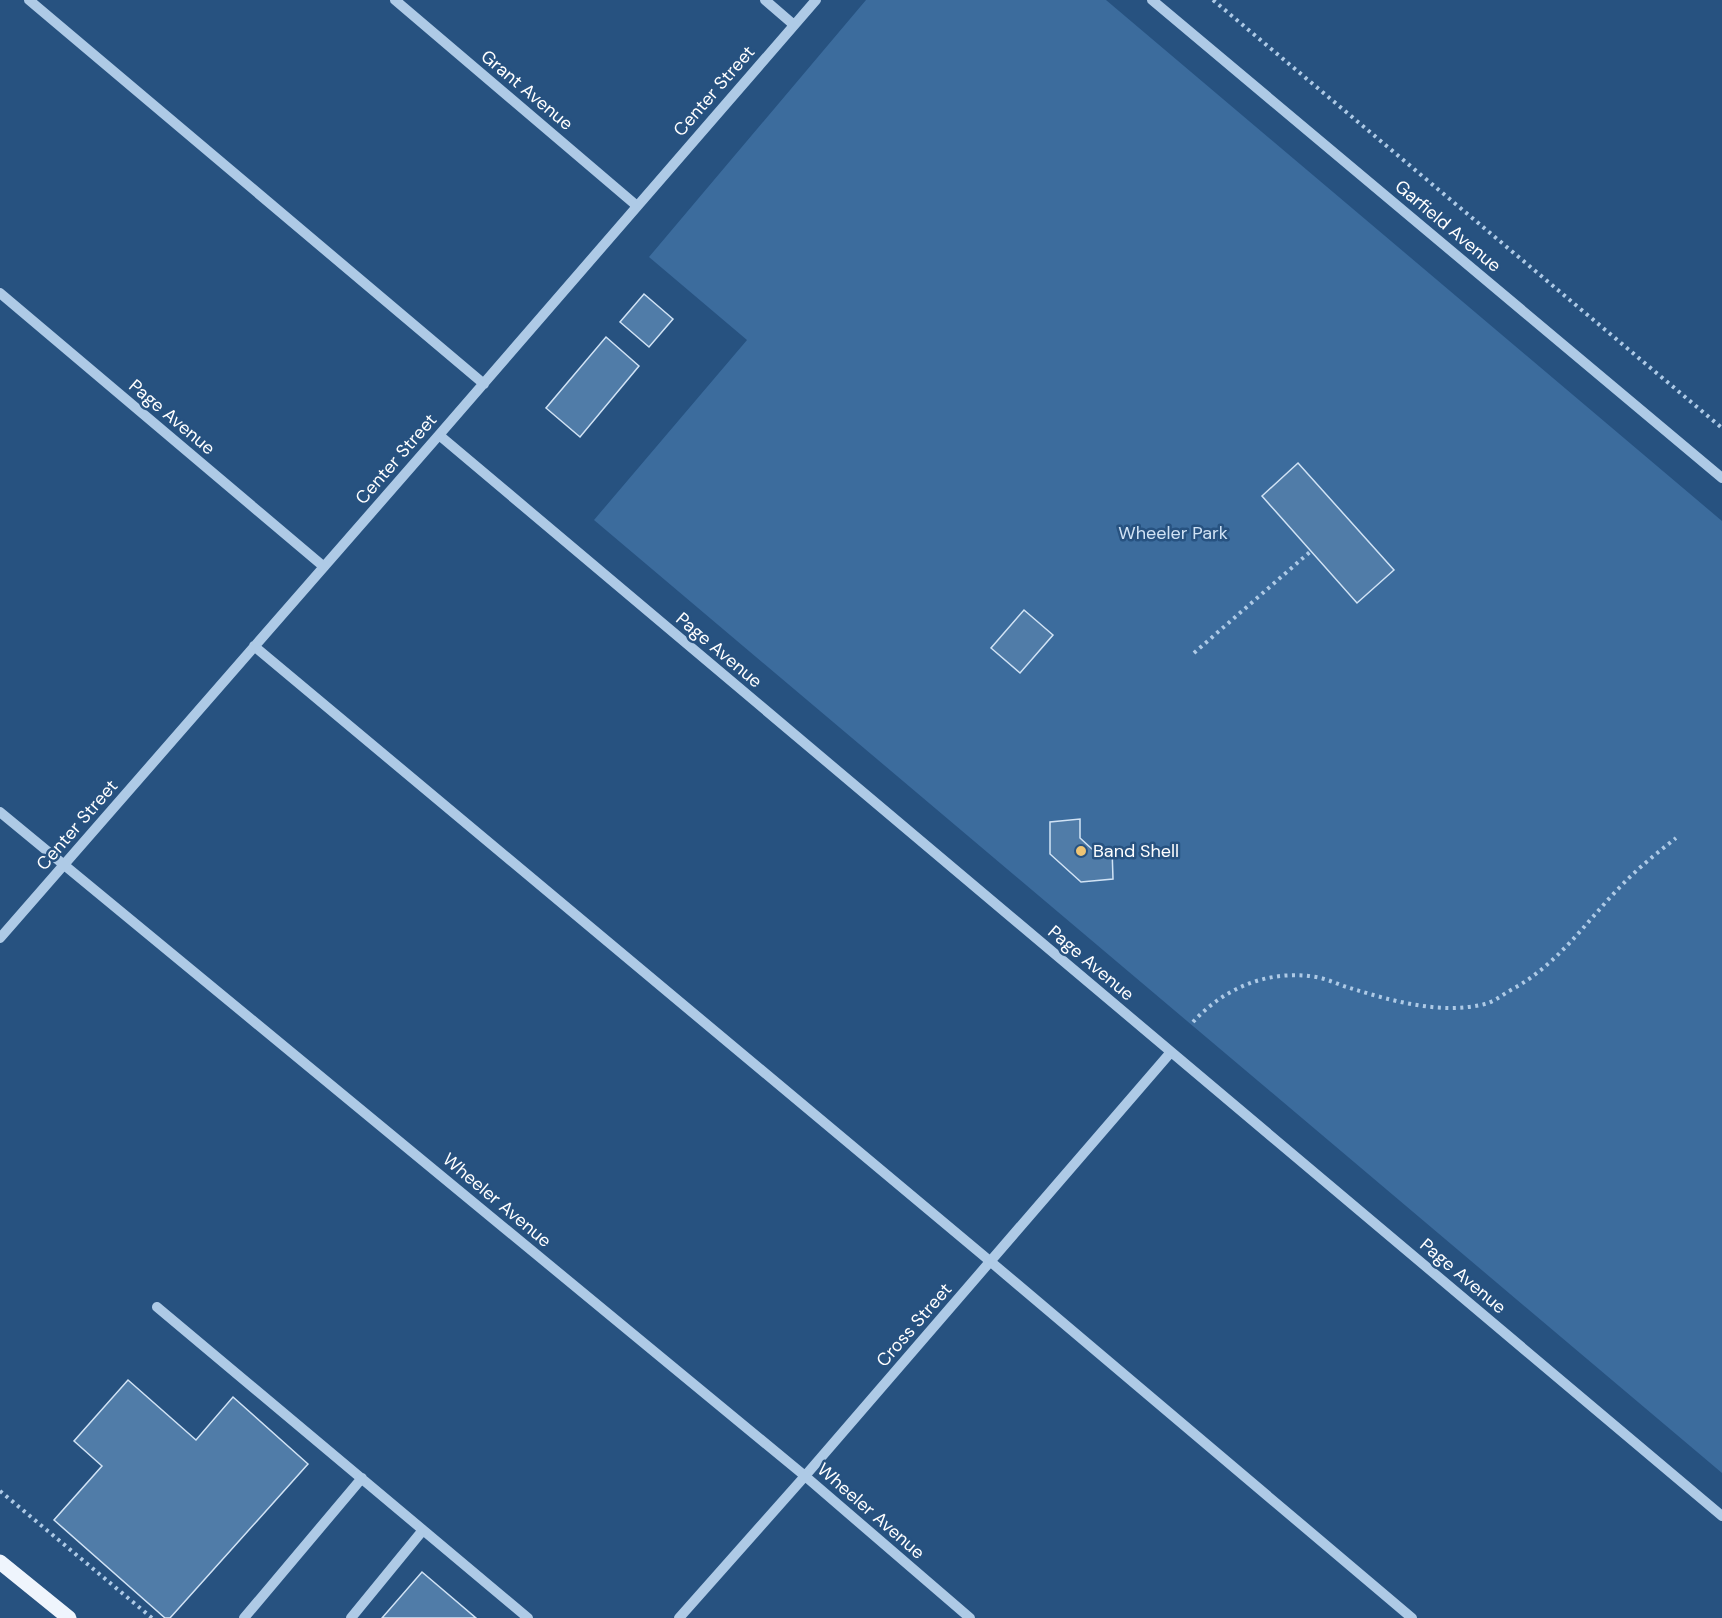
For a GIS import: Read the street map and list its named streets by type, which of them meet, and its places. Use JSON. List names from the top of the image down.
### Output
{
  "streets": {
    "street": [
      "Grant Avenue",
      "Center Street",
      "Garfield Avenue",
      "Page Avenue",
      "Wheeler Avenue",
      "Cross Street"
    ]
  },
  "crossings": [
    ["Grant Avenue", "Center Street"],
    ["Center Street", "Page Avenue"],
    ["Center Street", "Wheeler Avenue"],
    ["Page Avenue", "Cross Street"],
    ["Wheeler Avenue", "Cross Street"]
  ],
  "parks": ["Wheeler Park"],
  "places": ["Band Shell"]
}
